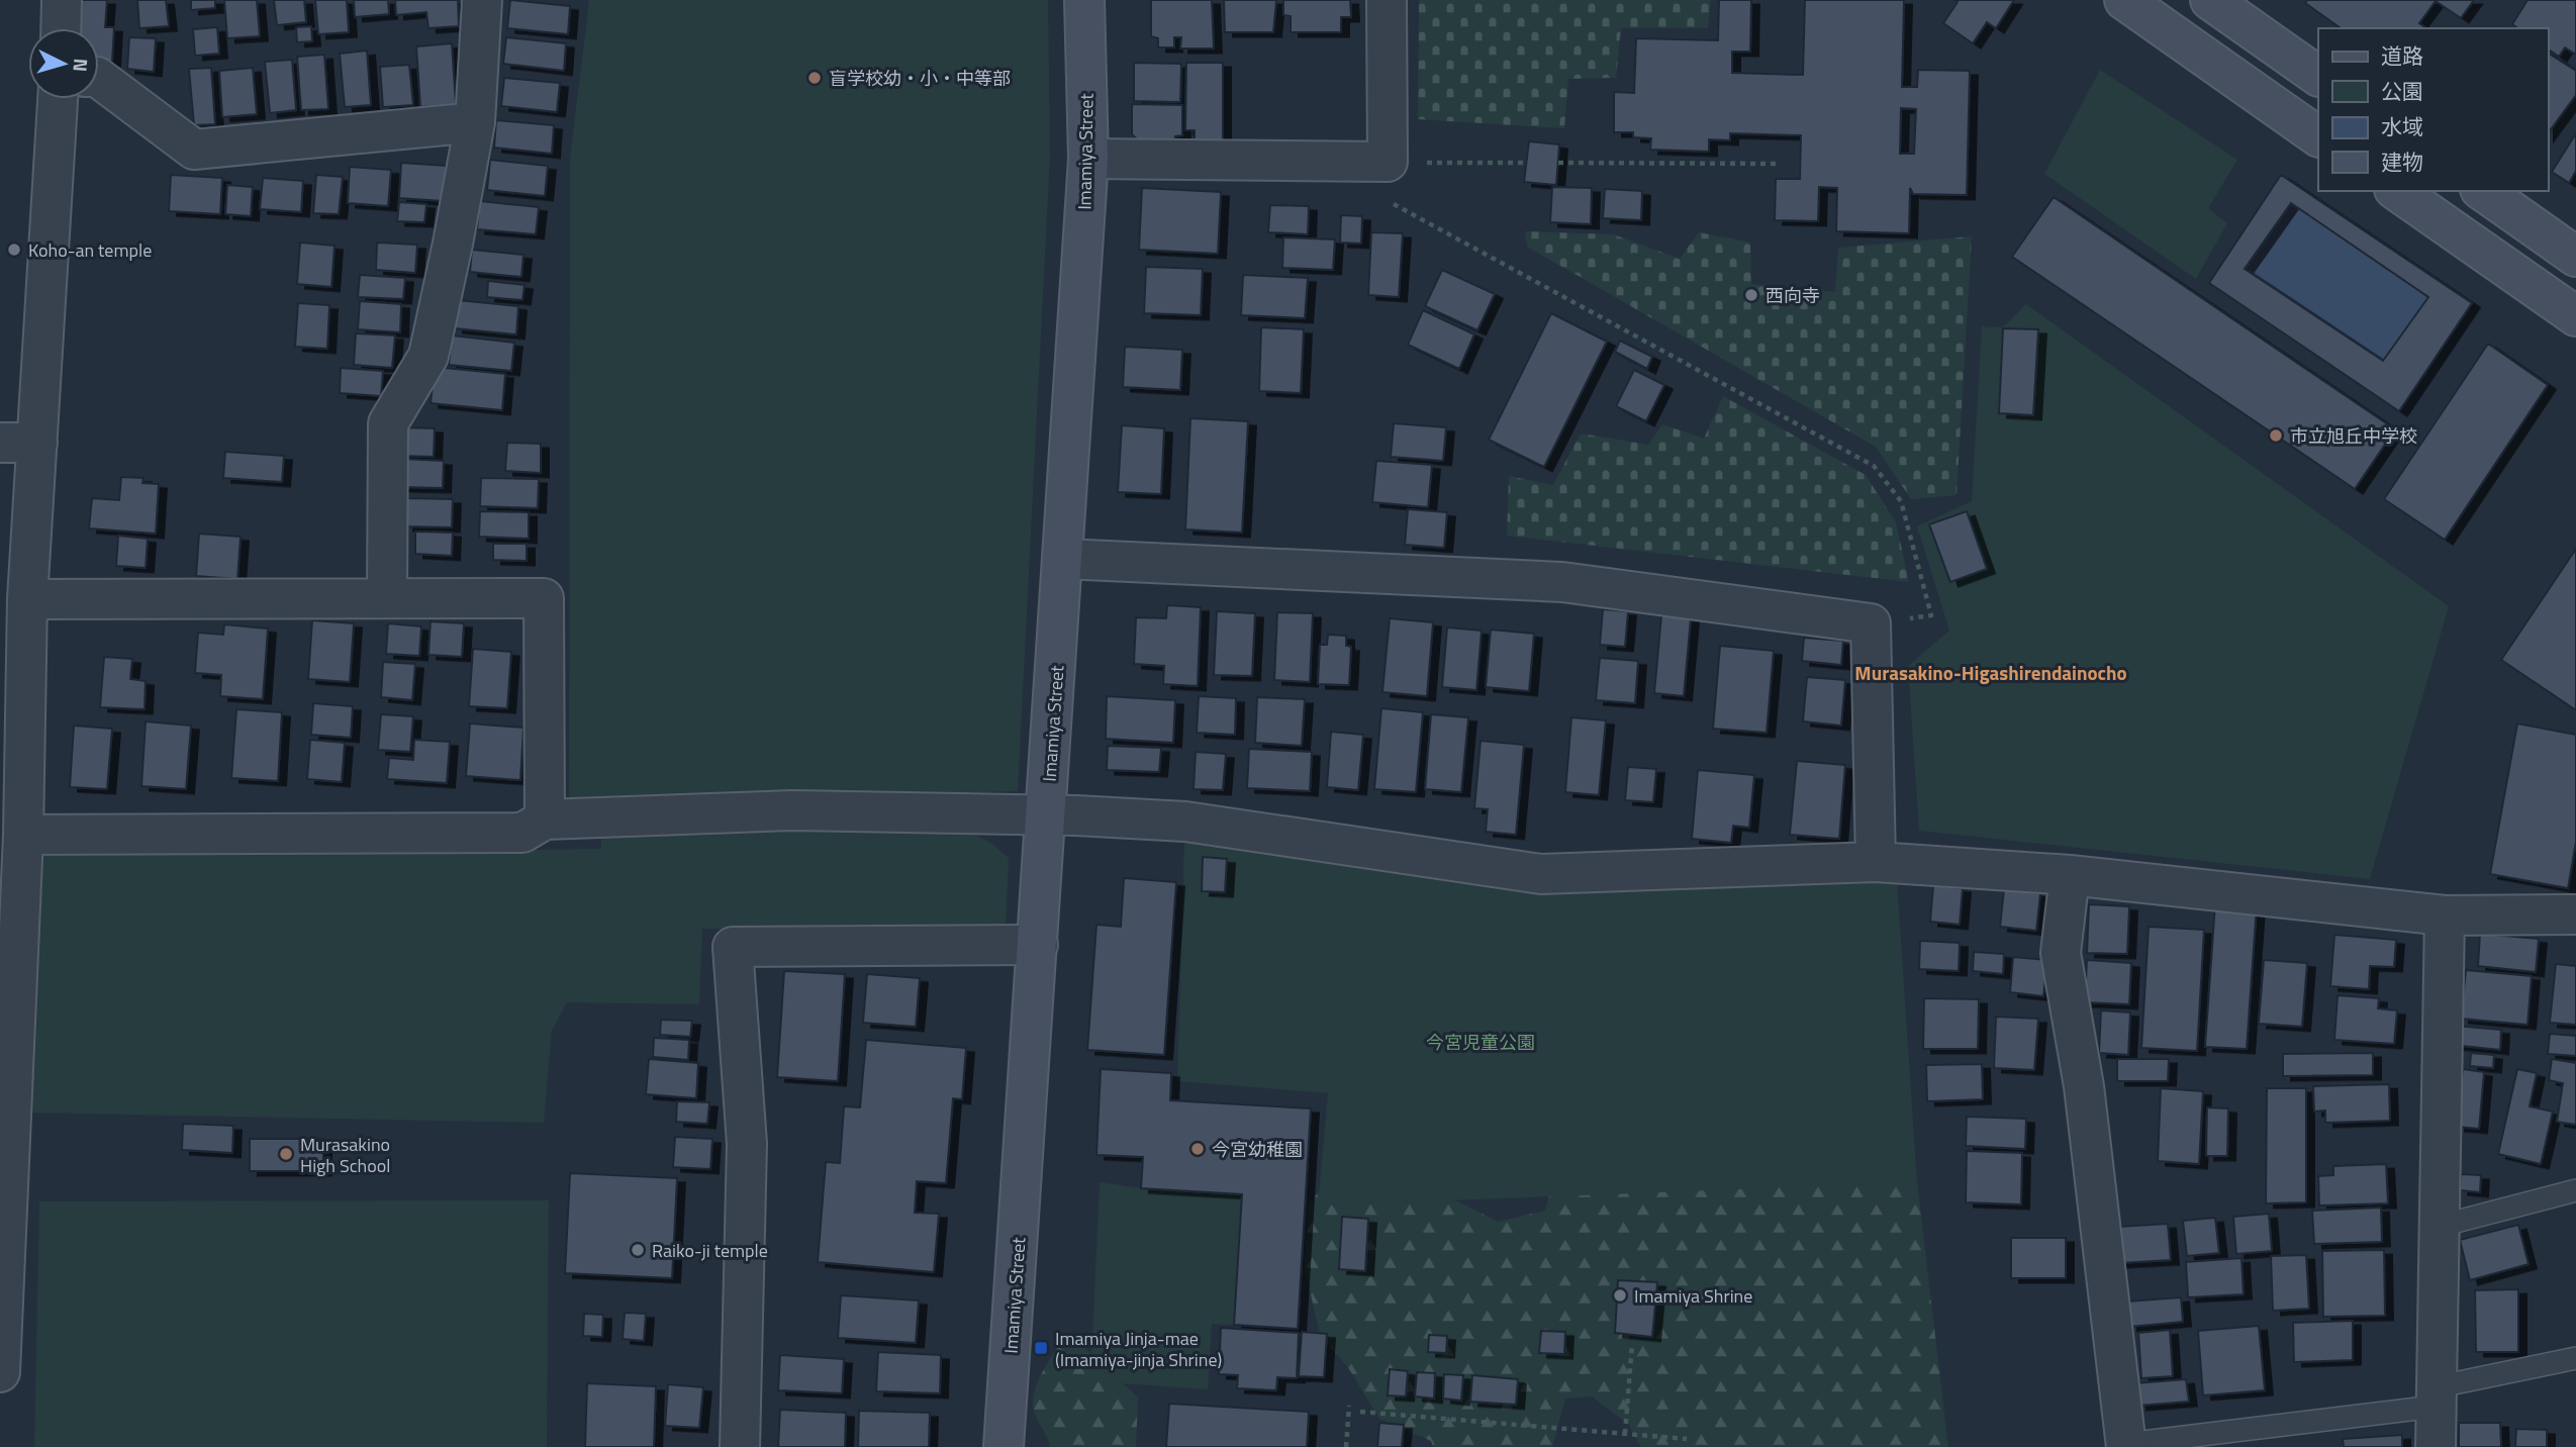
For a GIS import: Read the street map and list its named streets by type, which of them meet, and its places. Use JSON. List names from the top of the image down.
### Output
{
  "streets": {
    "street": ["Imamiya Street"]
  },
  "districts": ["Murasakino-Higashirendainocho"],
  "parks": ["今宮児童公園"],
  "places": {
    "other": [
      "盲学校幼・小・中等部",
      "Koho-an temple",
      "西向寺",
      "市立旭丘中学校",
      "今宮幼稚園",
      "Murasakino High School",
      "Raiko-ji temple",
      "Imamiya Shrine"
    ],
    "transit": ["Imamiya Jinja-mae (Imamiya-jinja Shrine)"]
  },
  "legend": [
    "道路",
    "公園",
    "水域",
    "建物"
  ],
  "north": "right"
}
